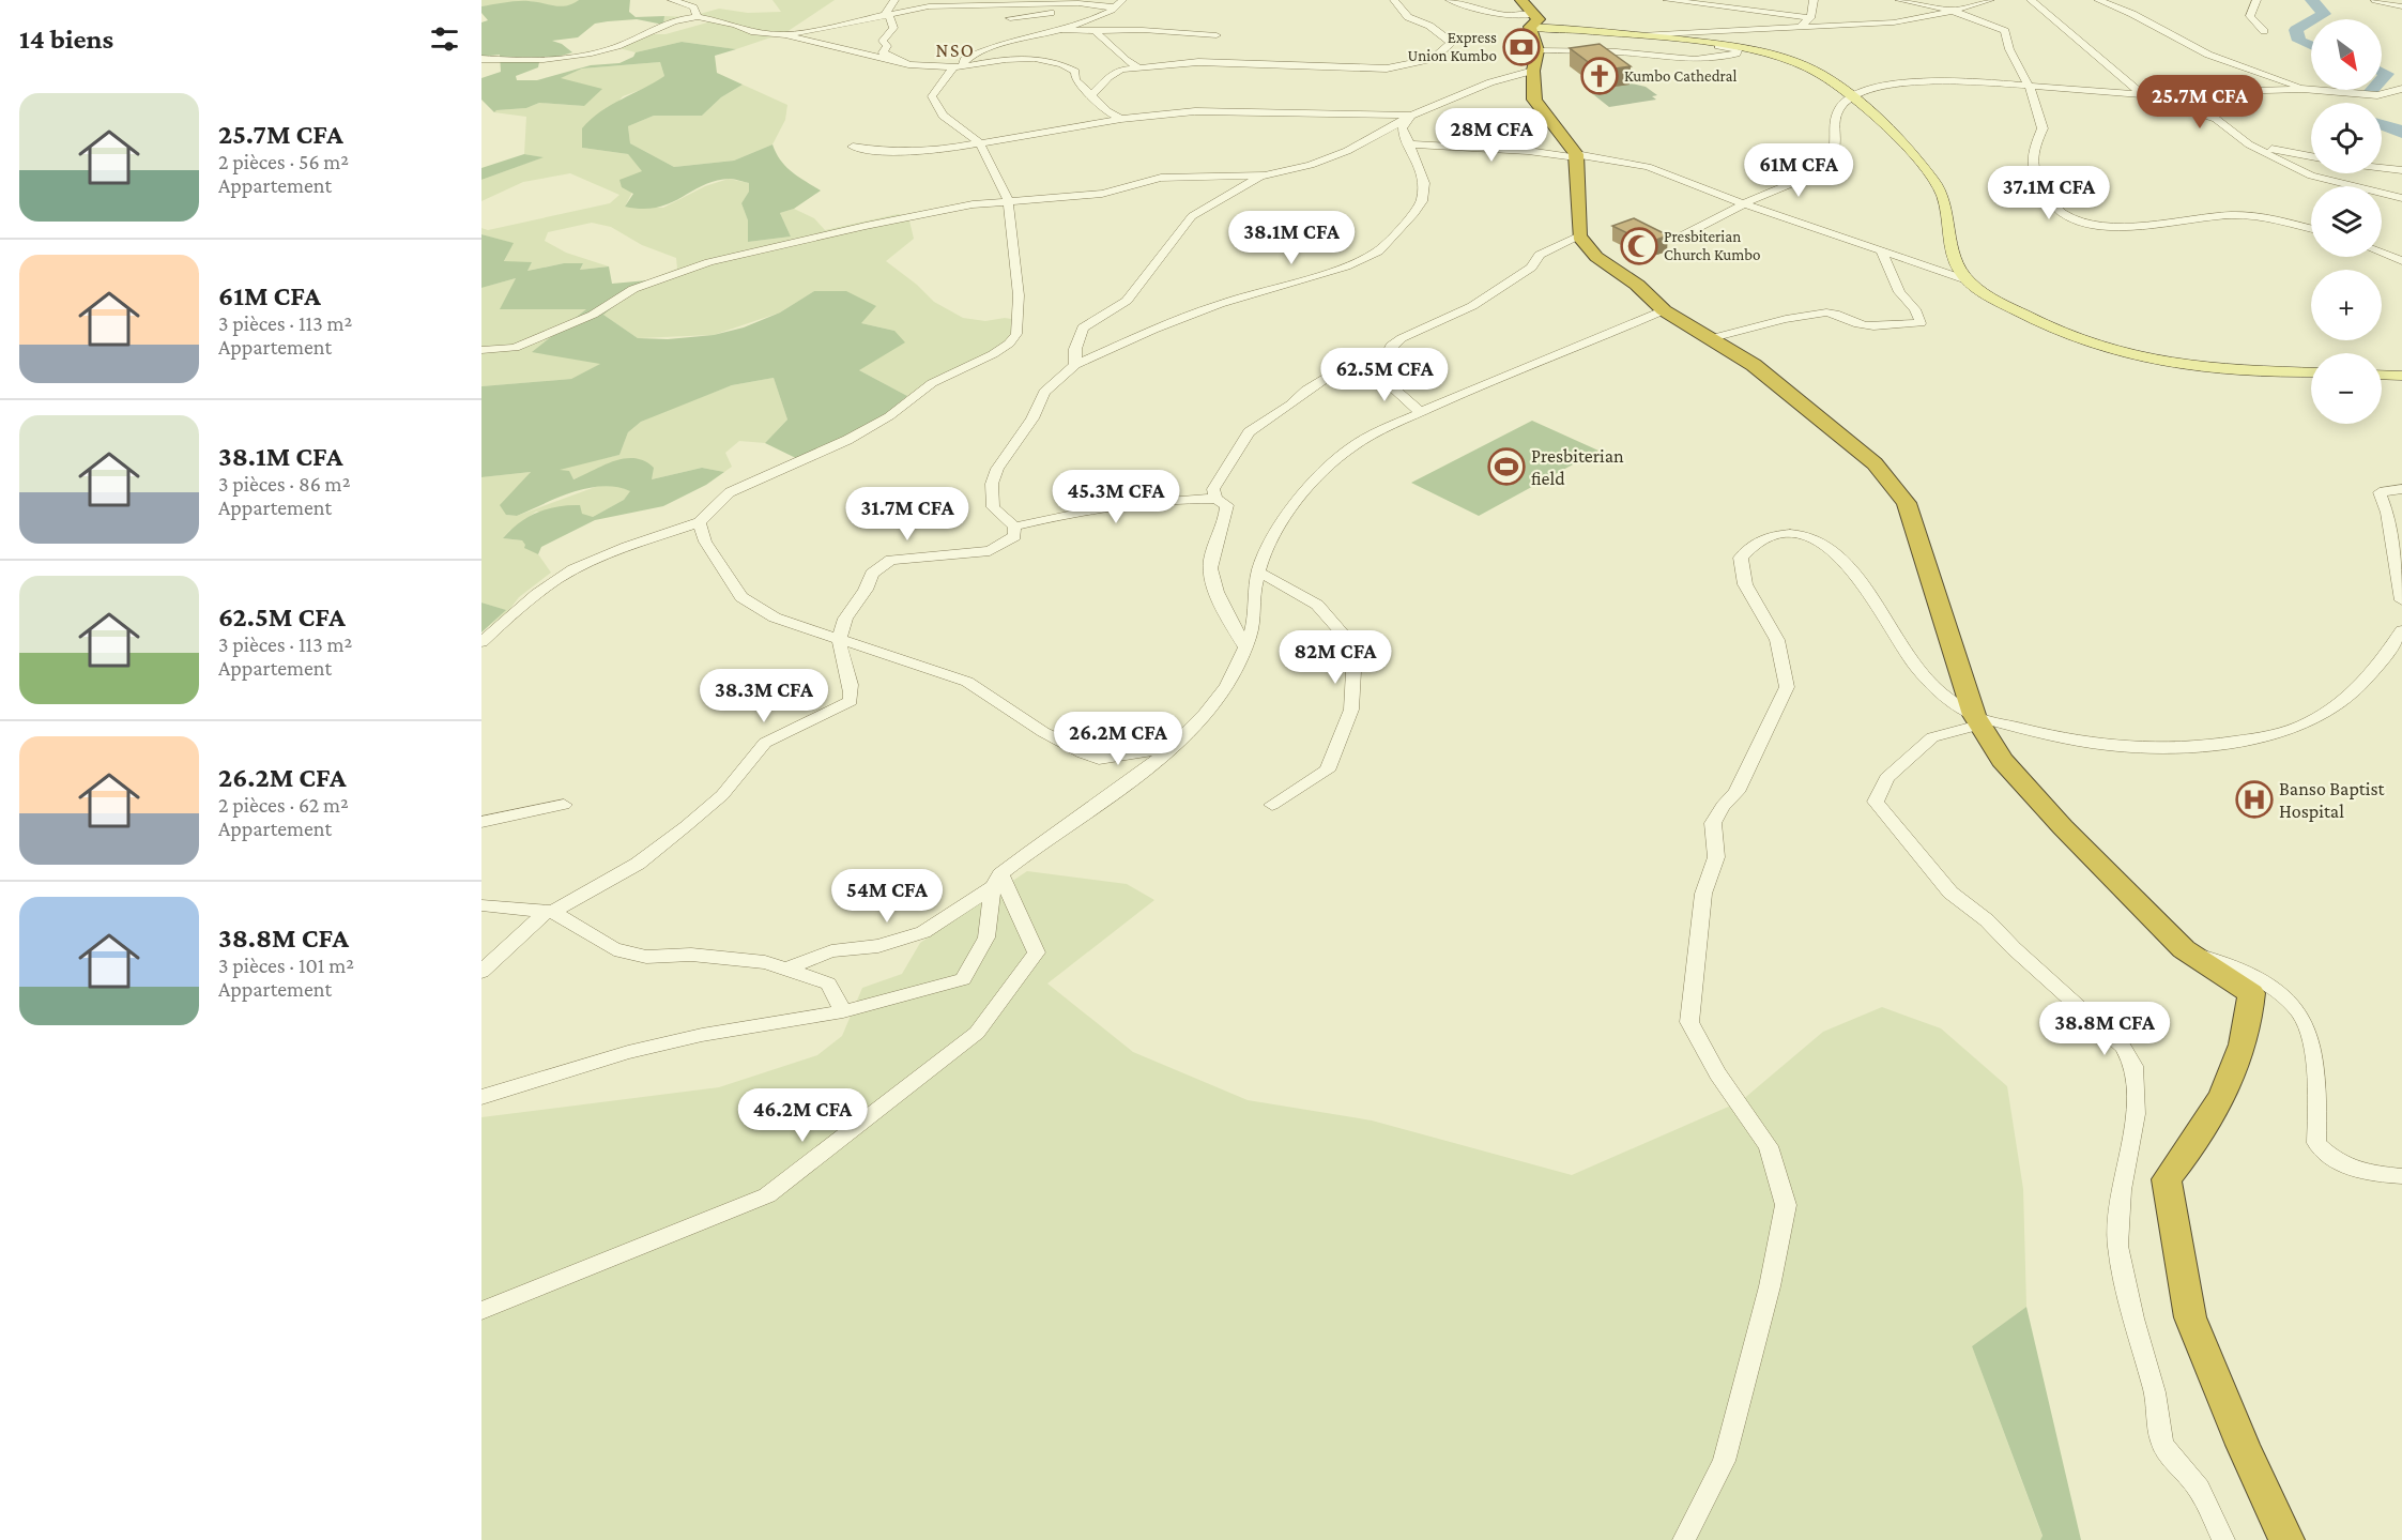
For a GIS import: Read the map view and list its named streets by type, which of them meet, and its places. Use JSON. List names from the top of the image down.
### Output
{
  "districts": ["NSO"],
  "places": {
    "bank": ["Express Union Kumbo"],
    "church": ["Kumbo Cathedral"],
    "mosque": ["Presbiterian Church Kumbo"],
    "sports": ["Presbiterian field"],
    "hospital": ["Banso Baptist Hospital"]
  },
  "north": "bottom right",
  "page": {
    "heading": "14 biens",
    "map_buttons": ["+", "−"],
    "price": [
      "25.7M CFA",
      "28M CFA",
      "61M CFA",
      "37.1M CFA",
      "38.1M CFA",
      "62.5M CFA",
      "45.3M CFA",
      "31.7M CFA",
      "82M CFA",
      "38.3M CFA",
      "26.2M CFA",
      "54M CFA",
      "38.8M CFA",
      "46.2M CFA"
    ],
    "list": [
      {
        "name": "25.7M CFA",
        "note": "2 pièces · 56 m² · Appartement"
      },
      {
        "name": "61M CFA",
        "note": "3 pièces · 113 m² · Appartement"
      },
      {
        "name": "38.1M CFA",
        "note": "3 pièces · 86 m² · Appartement"
      },
      {
        "name": "62.5M CFA",
        "note": "3 pièces · 113 m² · Appartement"
      },
      {
        "name": "26.2M CFA",
        "note": "2 pièces · 62 m² · Appartement"
      },
      {
        "name": "38.8M CFA",
        "note": "3 pièces · 101 m² · Appartement"
      }
    ]
  }
}
